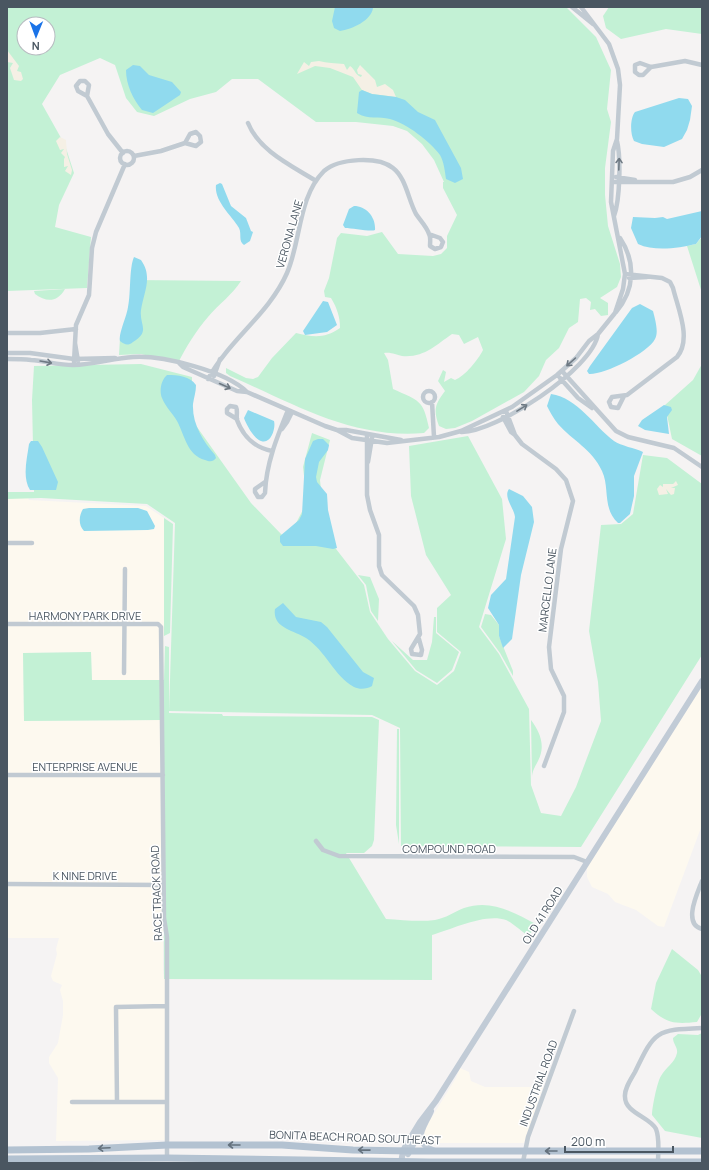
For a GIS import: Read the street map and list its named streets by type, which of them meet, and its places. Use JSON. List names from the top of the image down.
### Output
{
  "streets": {
    "main road": ["BONITA BEACH ROAD SOUTHEAST"],
    "street": [
      "VERONA LANE",
      "MARCELLO LANE",
      "HARMONY PARK DRIVE",
      "ENTERPRISE AVENUE",
      "COMPOUND ROAD",
      "K NINE DRIVE",
      "RACE TRACK ROAD",
      "OLD 41 ROAD",
      "INDUSTRIAL ROAD"
    ]
  },
  "crossings": [
    ["HARMONY PARK DRIVE", "RACE TRACK ROAD"],
    ["ENTERPRISE AVENUE", "RACE TRACK ROAD"],
    ["COMPOUND ROAD", "OLD 41 ROAD"],
    ["K NINE DRIVE", "RACE TRACK ROAD"],
    ["RACE TRACK ROAD", "BONITA BEACH ROAD SOUTHEAST"],
    ["OLD 41 ROAD", "BONITA BEACH ROAD SOUTHEAST"],
    ["INDUSTRIAL ROAD", "BONITA BEACH ROAD SOUTHEAST"]
  ],
  "scale_bar": "200 m",
  "north": "bottom"
}
